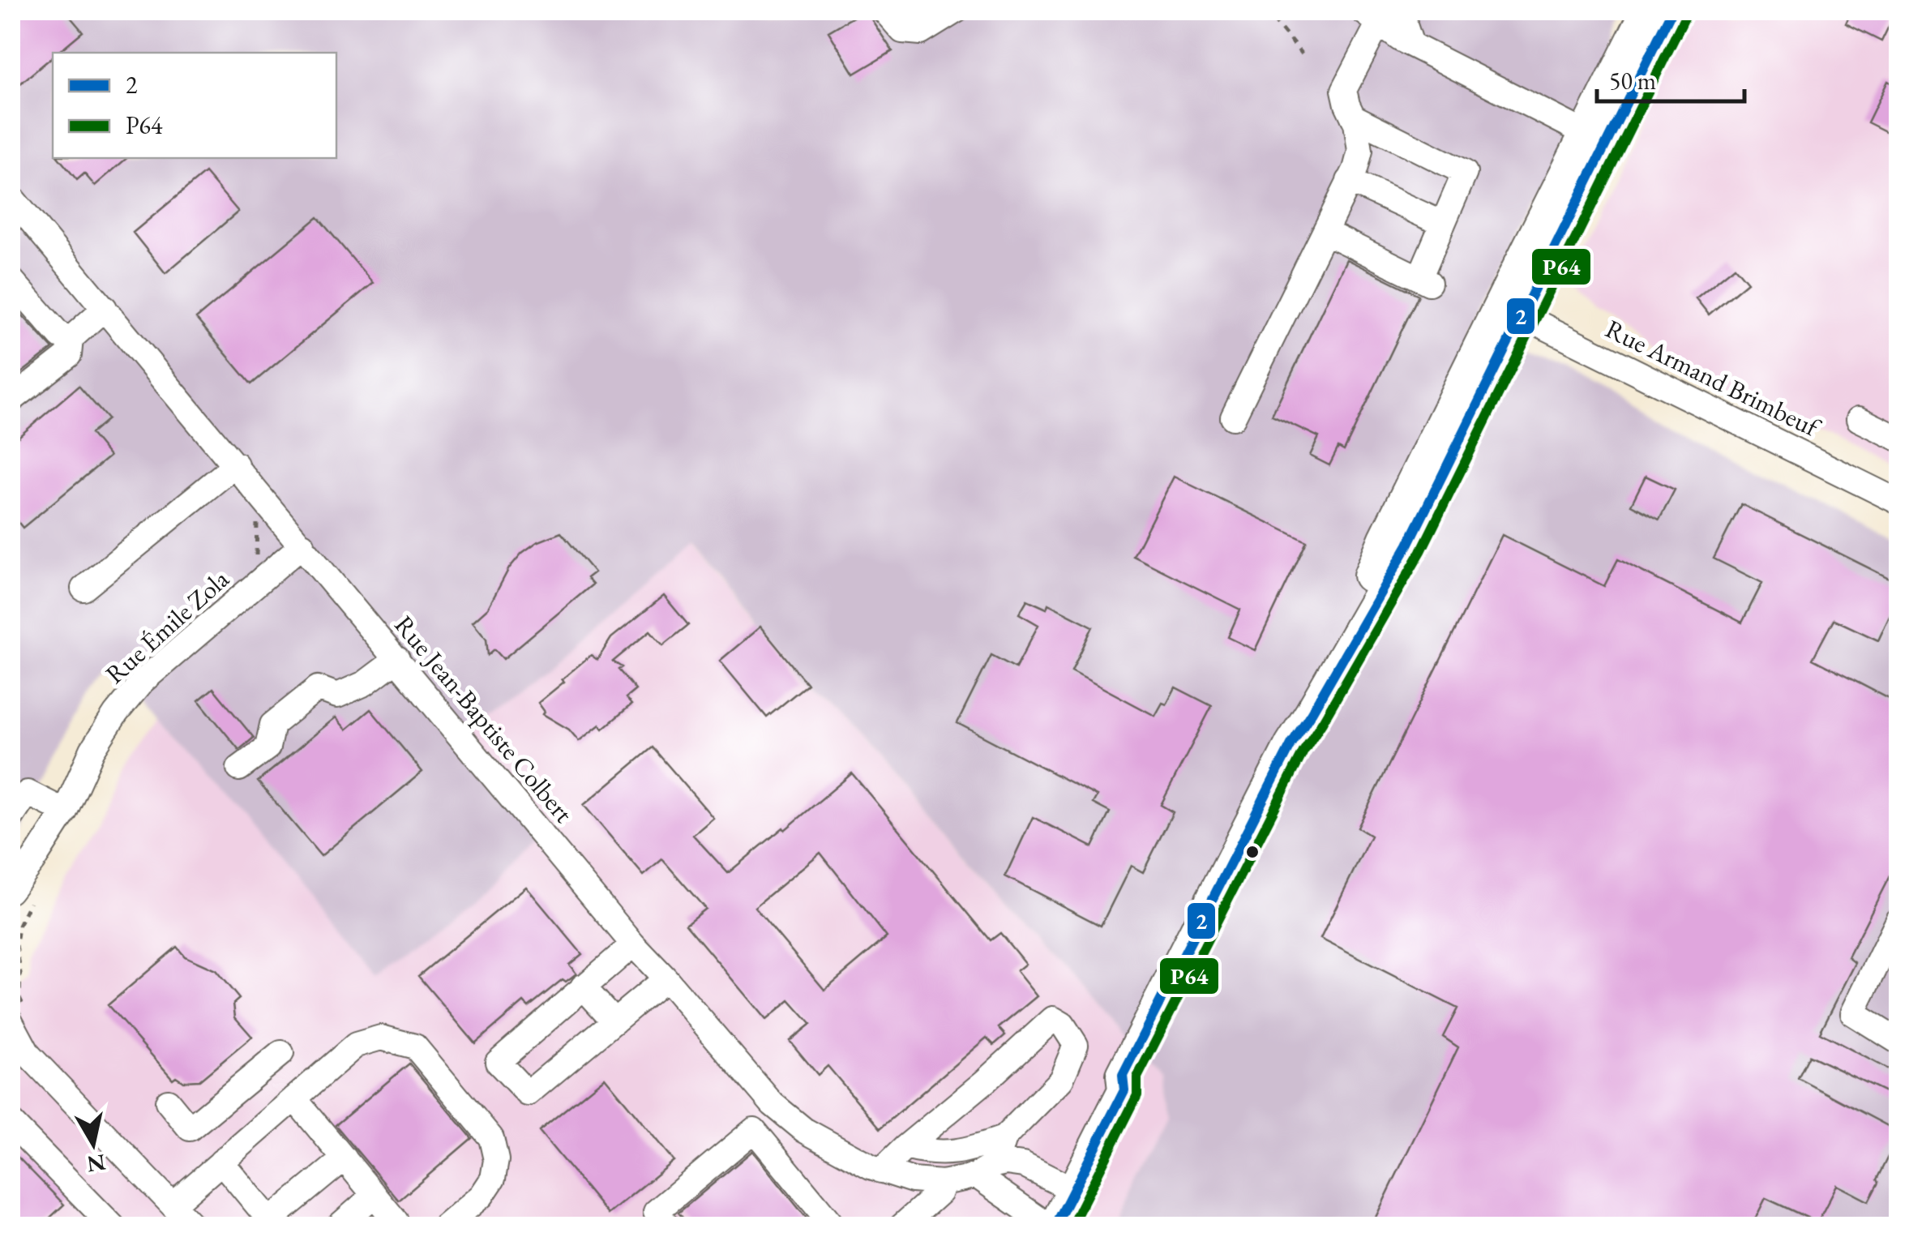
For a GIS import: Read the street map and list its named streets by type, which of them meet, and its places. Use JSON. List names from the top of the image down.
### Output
{
  "streets": {
    "street": ["Rue Armand Brimbeuf", "Rue Émile Zola", "Rue Jean-Baptiste Colbert"]
  },
  "crossings": [
    ["Rue Émile Zola", "Rue Jean-Baptiste Colbert"]
  ],
  "lines": ["transit line 2", "transit line P64"],
  "legend": ["2", "P64"],
  "scale_bar": "50 m",
  "north": "bottom"
}
